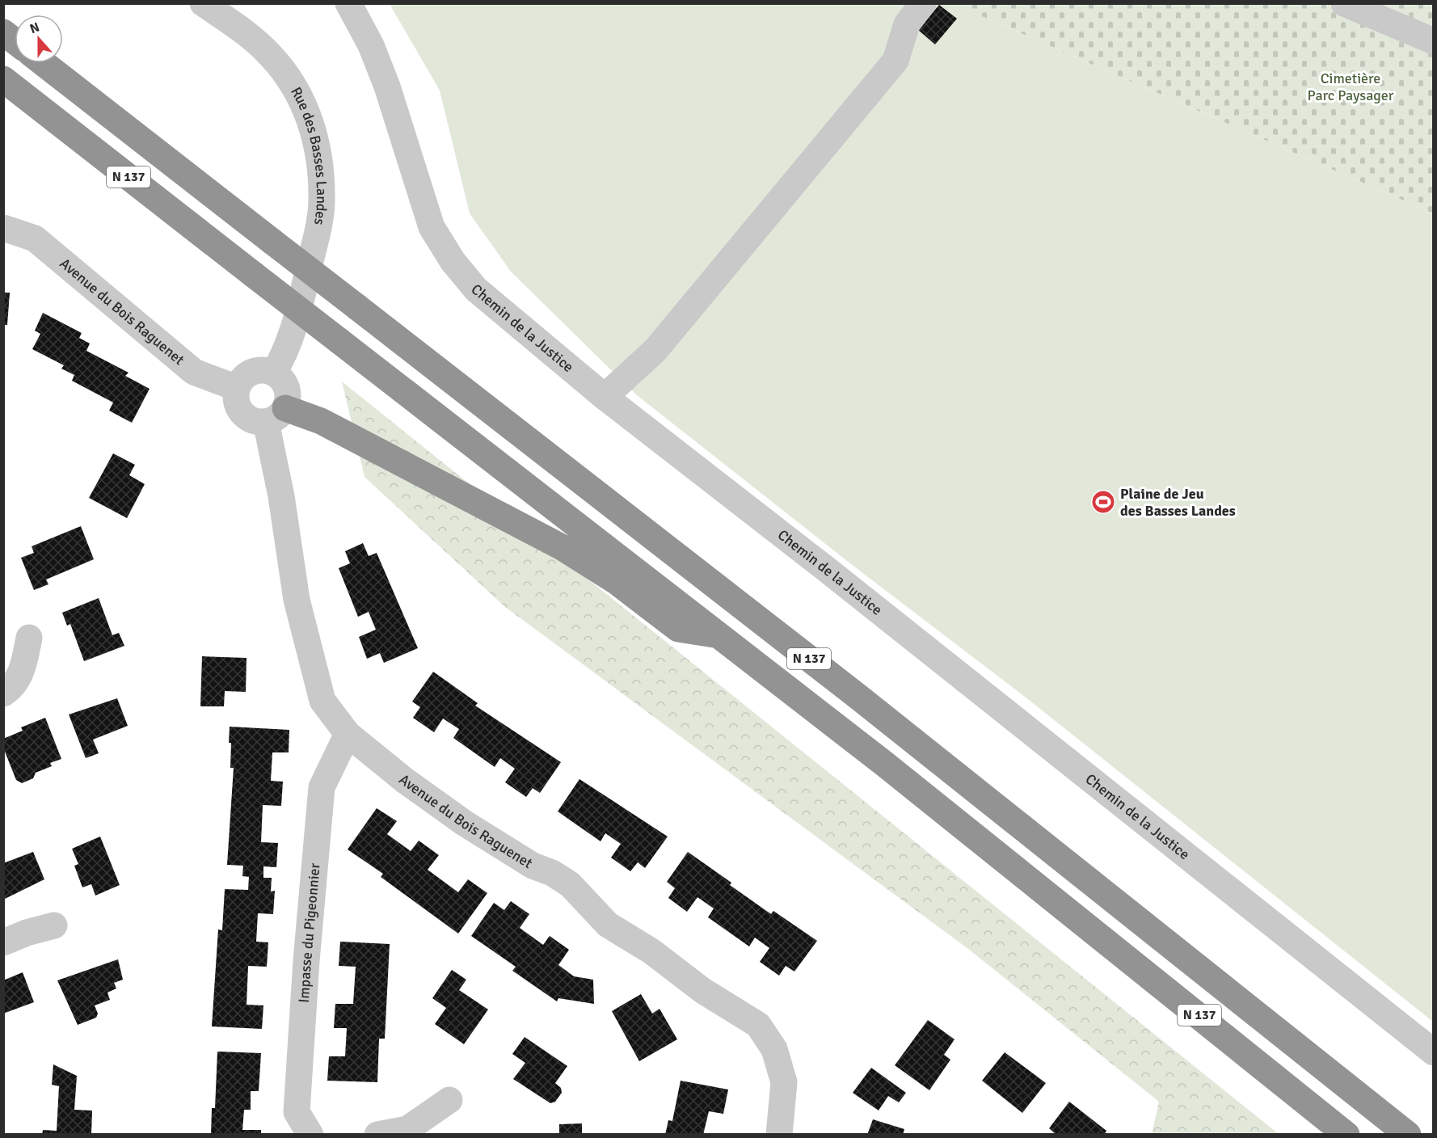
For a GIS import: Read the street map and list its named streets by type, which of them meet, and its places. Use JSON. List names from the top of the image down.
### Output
{
  "streets": {
    "highway": ["N 137"],
    "street": [
      "Rue des Basses Landes",
      "Avenue du Bois Raguenet",
      "Chemin de la Justice",
      "Impasse du Pigeonnier"
    ]
  },
  "crossings": [
    ["Rue des Basses Landes", "Avenue du Bois Raguenet"],
    ["Avenue du Bois Raguenet", "Impasse du Pigeonnier"]
  ],
  "parks": ["Cimetière Parc Paysager"],
  "places": {
    "sports": ["Plaine de Jeu des Basses Landes"]
  },
  "north": "top"
}
